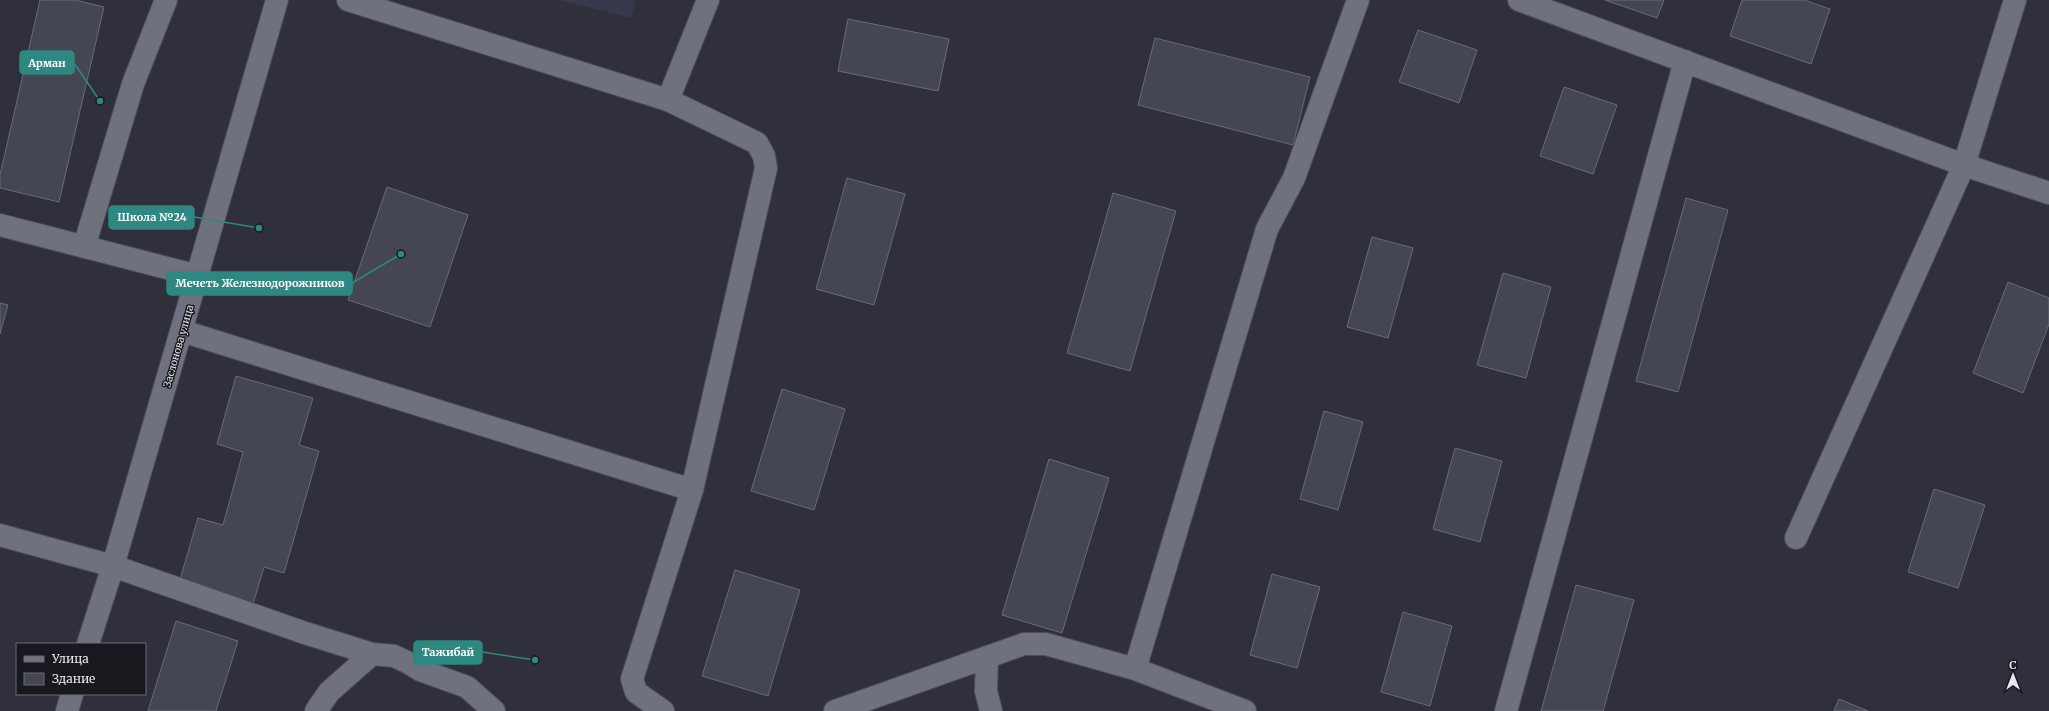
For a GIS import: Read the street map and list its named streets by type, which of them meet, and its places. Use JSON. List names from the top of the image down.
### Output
{
  "streets": {
    "street": ["Заслонова улица"]
  },
  "places": [
    "Арман",
    "Школа №24",
    "Мечеть Железнодорожников",
    "Тажибай"
  ],
  "legend": ["Улица", "Здание"],
  "north": "top"
}
